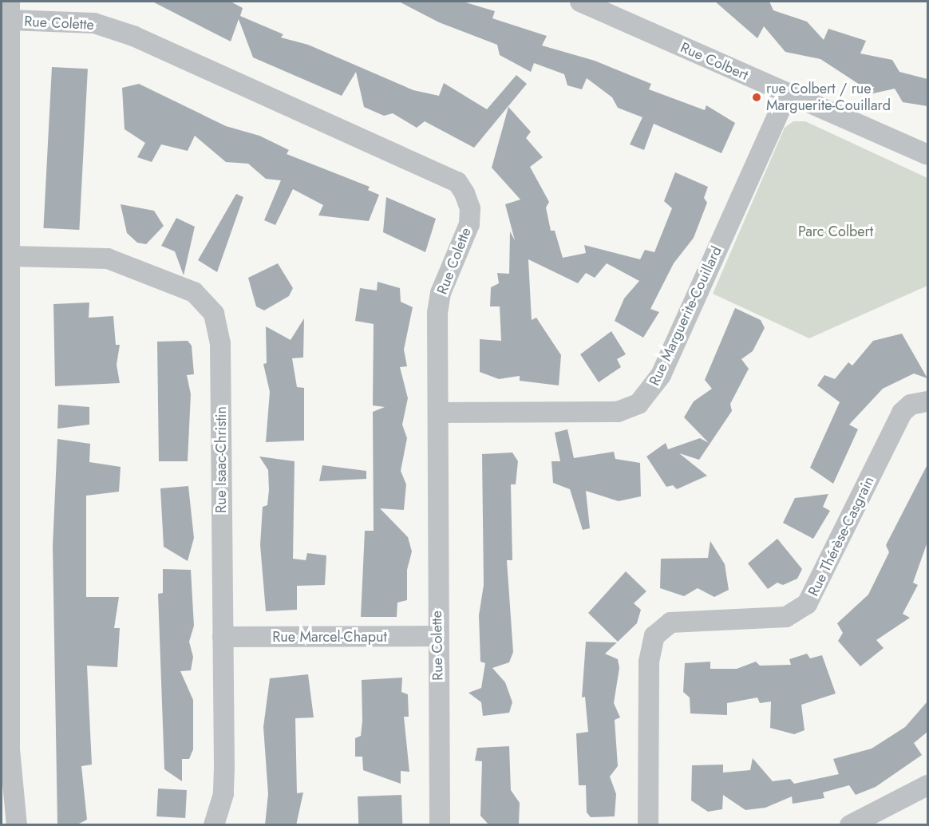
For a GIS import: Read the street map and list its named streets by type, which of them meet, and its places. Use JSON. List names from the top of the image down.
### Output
{
  "streets": {
    "street": [
      "Rue Colette",
      "Rue Colbert",
      "Rue Marguerite-Couillard",
      "Rue Isaac-Christin",
      "Rue Thérèse-Casgrain",
      "Rue Marcel-Chaput"
    ]
  },
  "crossings": [
    ["Rue Colette", "Rue Marguerite-Couillard"],
    ["Rue Colette", "Rue Marcel-Chaput"],
    ["Rue Colbert", "Rue Marguerite-Couillard"],
    ["Rue Isaac-Christin", "Rue Marcel-Chaput"]
  ],
  "parks": ["Parc Colbert"],
  "places": ["rue Colbert / rue Marguerite-Couillard"]
}
